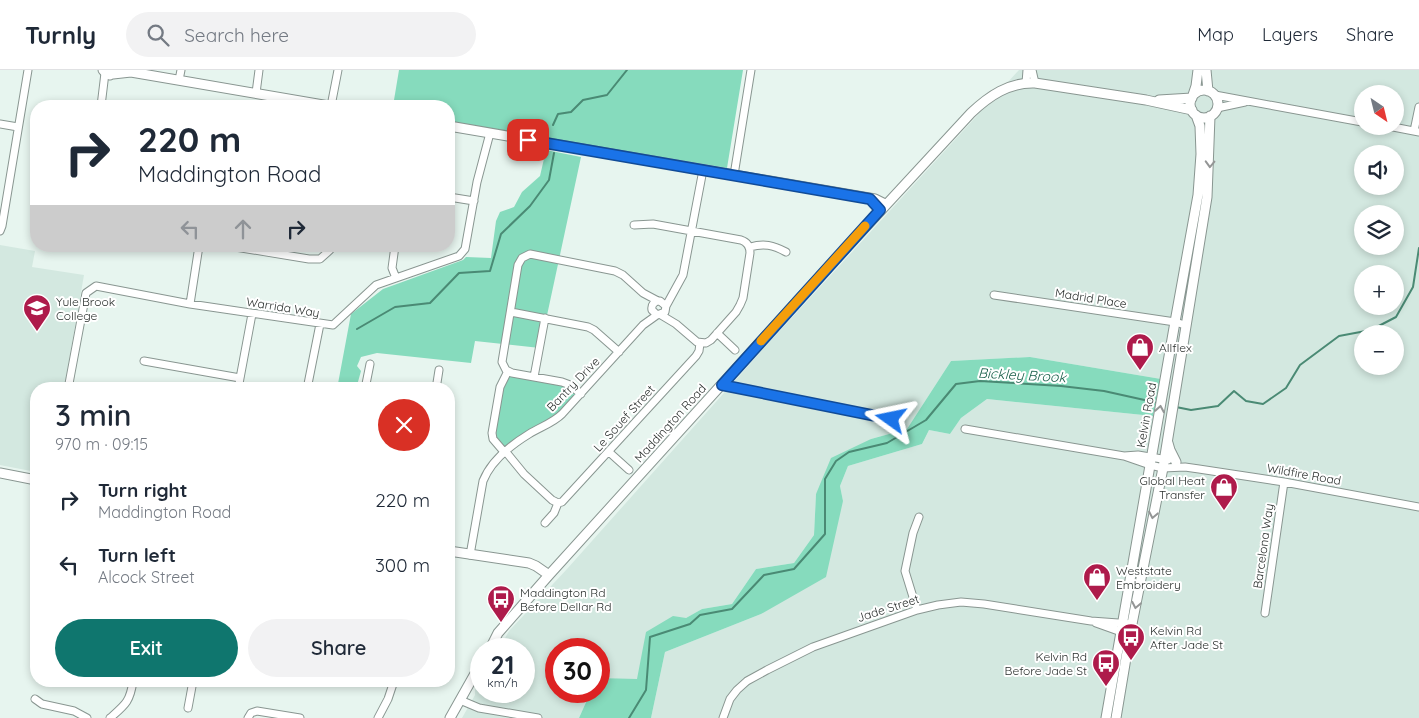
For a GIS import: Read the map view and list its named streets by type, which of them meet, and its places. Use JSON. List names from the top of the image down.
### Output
{
  "streets": {
    "main road": ["Kelvin Road", "Maddington Road"],
    "street": [
      "Madrid Place",
      "Warrida Way",
      "Bantry Drive",
      "Le Souef Street",
      "Wildfire Road",
      "Barcelona Way",
      "Jade Street"
    ]
  },
  "crossings": [
    ["Madrid Place", "Kelvin Road"],
    ["Kelvin Road", "Maddington Road"],
    ["Kelvin Road", "Wildfire Road"],
    ["Kelvin Road", "Jade Street"],
    ["Wildfire Road", "Barcelona Way"]
  ],
  "water": ["Bickley Brook"],
  "places": {
    "school or university": ["Yule Brook College"],
    "shop": ["Allflex", "Global Heat Transfer", "Weststate Embroidery"],
    "bus stop": ["Maddington Rd Before Dellar Rd", "Kelvin Rd After Jade St", "Kelvin Rd Before Jade St"]
  },
  "north": "bottom right",
  "page": {
    "header": "Turnly",
    "search": "Search here",
    "nav": ["Map", "Layers", "Share"],
    "map_buttons": ["+", "−"],
    "turn": ["220 m", "Maddington Road"],
    "heading": ["3 min", "970 m · 09:15"],
    "list": [
      {
        "name": "Turn right",
        "note": "Maddington Road",
        "value": "220 m"
      },
      {
        "name": "Turn left",
        "note": "Alcock Street",
        "value": "300 m"
      }
    ],
    "buttons": ["Exit", "Share"],
    "speed": "21 km/h",
    "limit": "30"
  }
}
